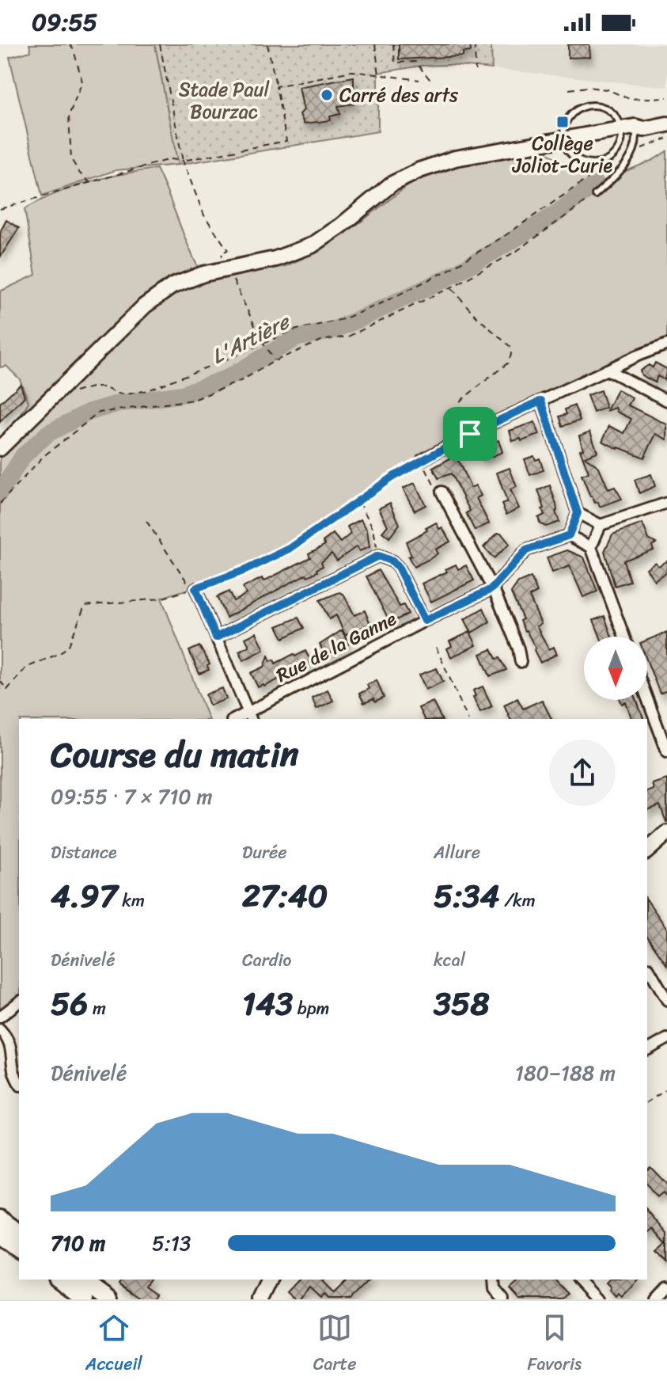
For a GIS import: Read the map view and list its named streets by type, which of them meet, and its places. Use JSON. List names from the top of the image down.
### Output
{
  "streets": {
    "street": ["Rue de la Ganne"]
  },
  "water": ["L'Artière"],
  "parks": ["Stade Paul Bourzac"],
  "places": {
    "other": ["Carré des arts"],
    "transit": ["Collège Joliot-Curie"]
  },
  "north": "bottom",
  "page": {
    "status": "09:55",
    "heading": ["Course du matin", "09:55 · 7 × 710 m"],
    "stats": [
      ["Distance", "4.97 km"],
      ["Durée", "27:40"],
      ["Allure", "5:34 /km"],
      ["Dénivelé", "56 m"],
      ["Cardio", "143 bpm"],
      ["kcal", "358"]
    ],
    "chart": ["Dénivelé", "180–188 m"],
    "list": [
      {
        "name": "710 m",
        "note": "5:13"
      }
    ],
    "tabs": ["Accueil", "Carte", "Favoris"]
  }
}
